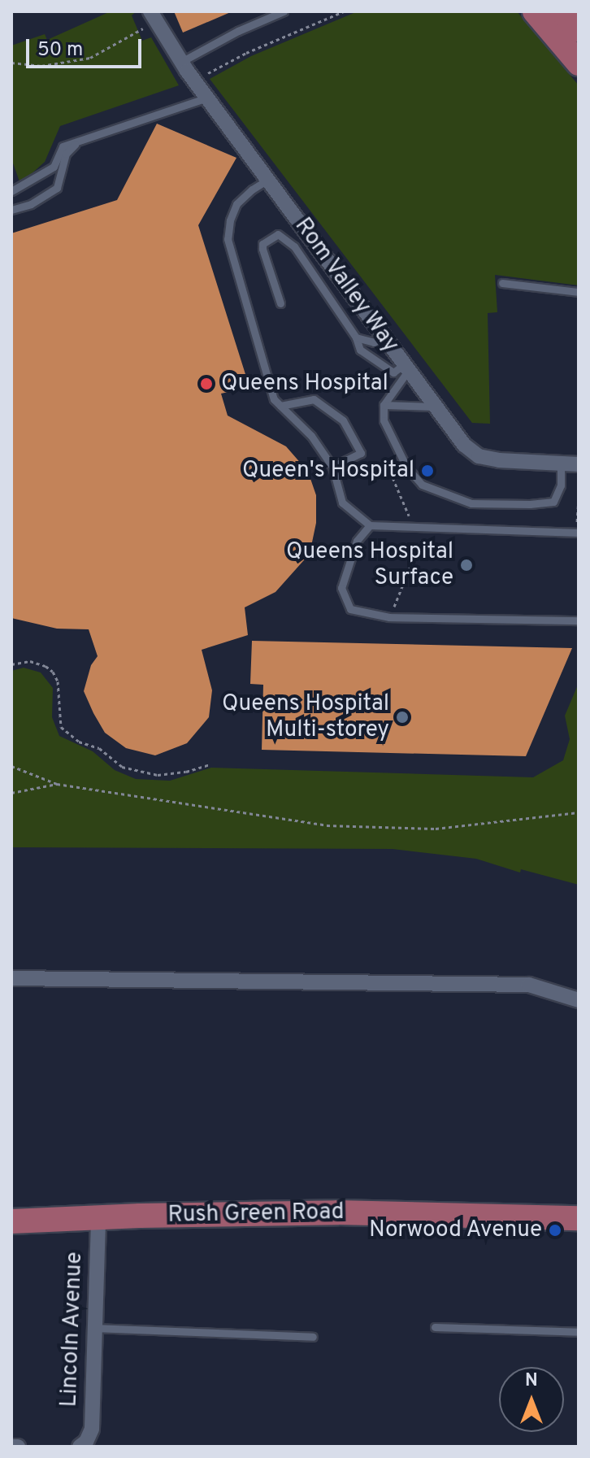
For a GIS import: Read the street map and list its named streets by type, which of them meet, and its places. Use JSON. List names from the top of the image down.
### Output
{
  "streets": {
    "main road": ["Rush Green Road"],
    "street": ["Rom Valley Way", "Lincoln Avenue"]
  },
  "crossings": [
    ["Rush Green Road", "Lincoln Avenue"]
  ],
  "places": [
    "Queens Hospital",
    "Queen's Hospital",
    "Queens Hospital Surface",
    "Queens Hospital Multi-storey",
    "Norwood Avenue"
  ],
  "scale_bar": "50 m",
  "north": "top"
}
